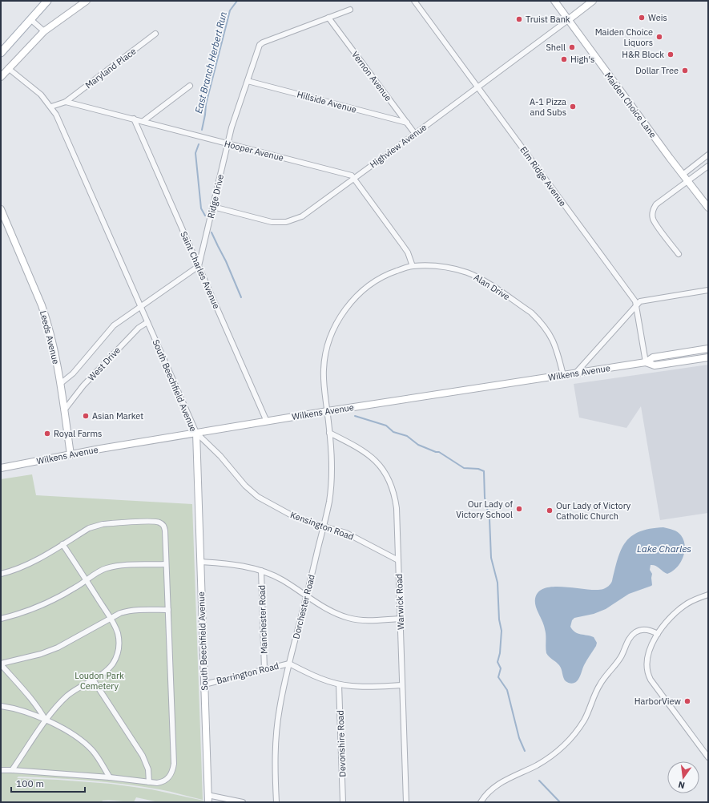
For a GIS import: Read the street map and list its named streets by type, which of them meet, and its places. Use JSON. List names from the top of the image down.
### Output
{
  "streets": {
    "street": [
      "Maryland Place",
      "Vernon Avenue",
      "Hillside Avenue",
      "Maiden Choice Lane",
      "Highview Avenue",
      "Hooper Avenue",
      "Elm Ridge Avenue",
      "Ridge Drive",
      "Saint Charles Avenue",
      "Alan Drive",
      "Leeds Avenue",
      "West Drive",
      "Wilkens Avenue",
      "South Beechfield Avenue",
      "Kensington Road",
      "Warwick Road",
      "Dorchester Road",
      "Manchester Road",
      "Barrington Road",
      "Devonshire Road"
    ]
  },
  "crossings": [
    ["Maryland Place", "Hooper Avenue"],
    ["Vernon Avenue", "Hillside Avenue"],
    ["Vernon Avenue", "Highview Avenue"],
    ["Vernon Avenue", "Ridge Drive"],
    ["Hillside Avenue", "Ridge Drive"],
    ["Maiden Choice Lane", "Highview Avenue"],
    ["Highview Avenue", "Hooper Avenue"],
    ["Highview Avenue", "Elm Ridge Avenue"],
    ["Highview Avenue", "Ridge Drive"],
    ["Hooper Avenue", "Ridge Drive"],
    ["Hooper Avenue", "Saint Charles Avenue"],
    ["Hooper Avenue", "Alan Drive"],
    ["Elm Ridge Avenue", "Wilkens Avenue"],
    ["Ridge Drive", "Saint Charles Avenue"],
    ["Saint Charles Avenue", "Wilkens Avenue"],
    ["Alan Drive", "Wilkens Avenue"],
    ["Alan Drive", "Dorchester Road"],
    ["Leeds Avenue", "West Drive"],
    ["Leeds Avenue", "Wilkens Avenue"],
    ["West Drive", "South Beechfield Avenue"],
    ["Wilkens Avenue", "South Beechfield Avenue"],
    ["Wilkens Avenue", "Kensington Road"],
    ["Wilkens Avenue", "Dorchester Road"],
    ["South Beechfield Avenue", "Kensington Road"],
    ["South Beechfield Avenue", "Barrington Road"],
    ["Kensington Road", "Warwick Road"],
    ["Kensington Road", "Dorchester Road"],
    ["Warwick Road", "Dorchester Road"],
    ["Warwick Road", "Barrington Road"],
    ["Dorchester Road", "Barrington Road"],
    ["Manchester Road", "Barrington Road"],
    ["Barrington Road", "Devonshire Road"]
  ],
  "water": ["East Branch Herbert Run", "Lake Charles"],
  "parks": ["Loudon Park Cemetery"],
  "places": [
    "Weis",
    "Truist Bank",
    "Maiden Choice Liquors",
    "Shell",
    "H&R Block",
    "High's",
    "Dollar Tree",
    "A-1 Pizza and Subs",
    "Asian Market",
    "Royal Farms",
    "Our Lady of Victory School",
    "Our Lady of Victory Catholic Church",
    "HarborView"
  ],
  "scale_bar": "100 m",
  "north": "bottom"
}
